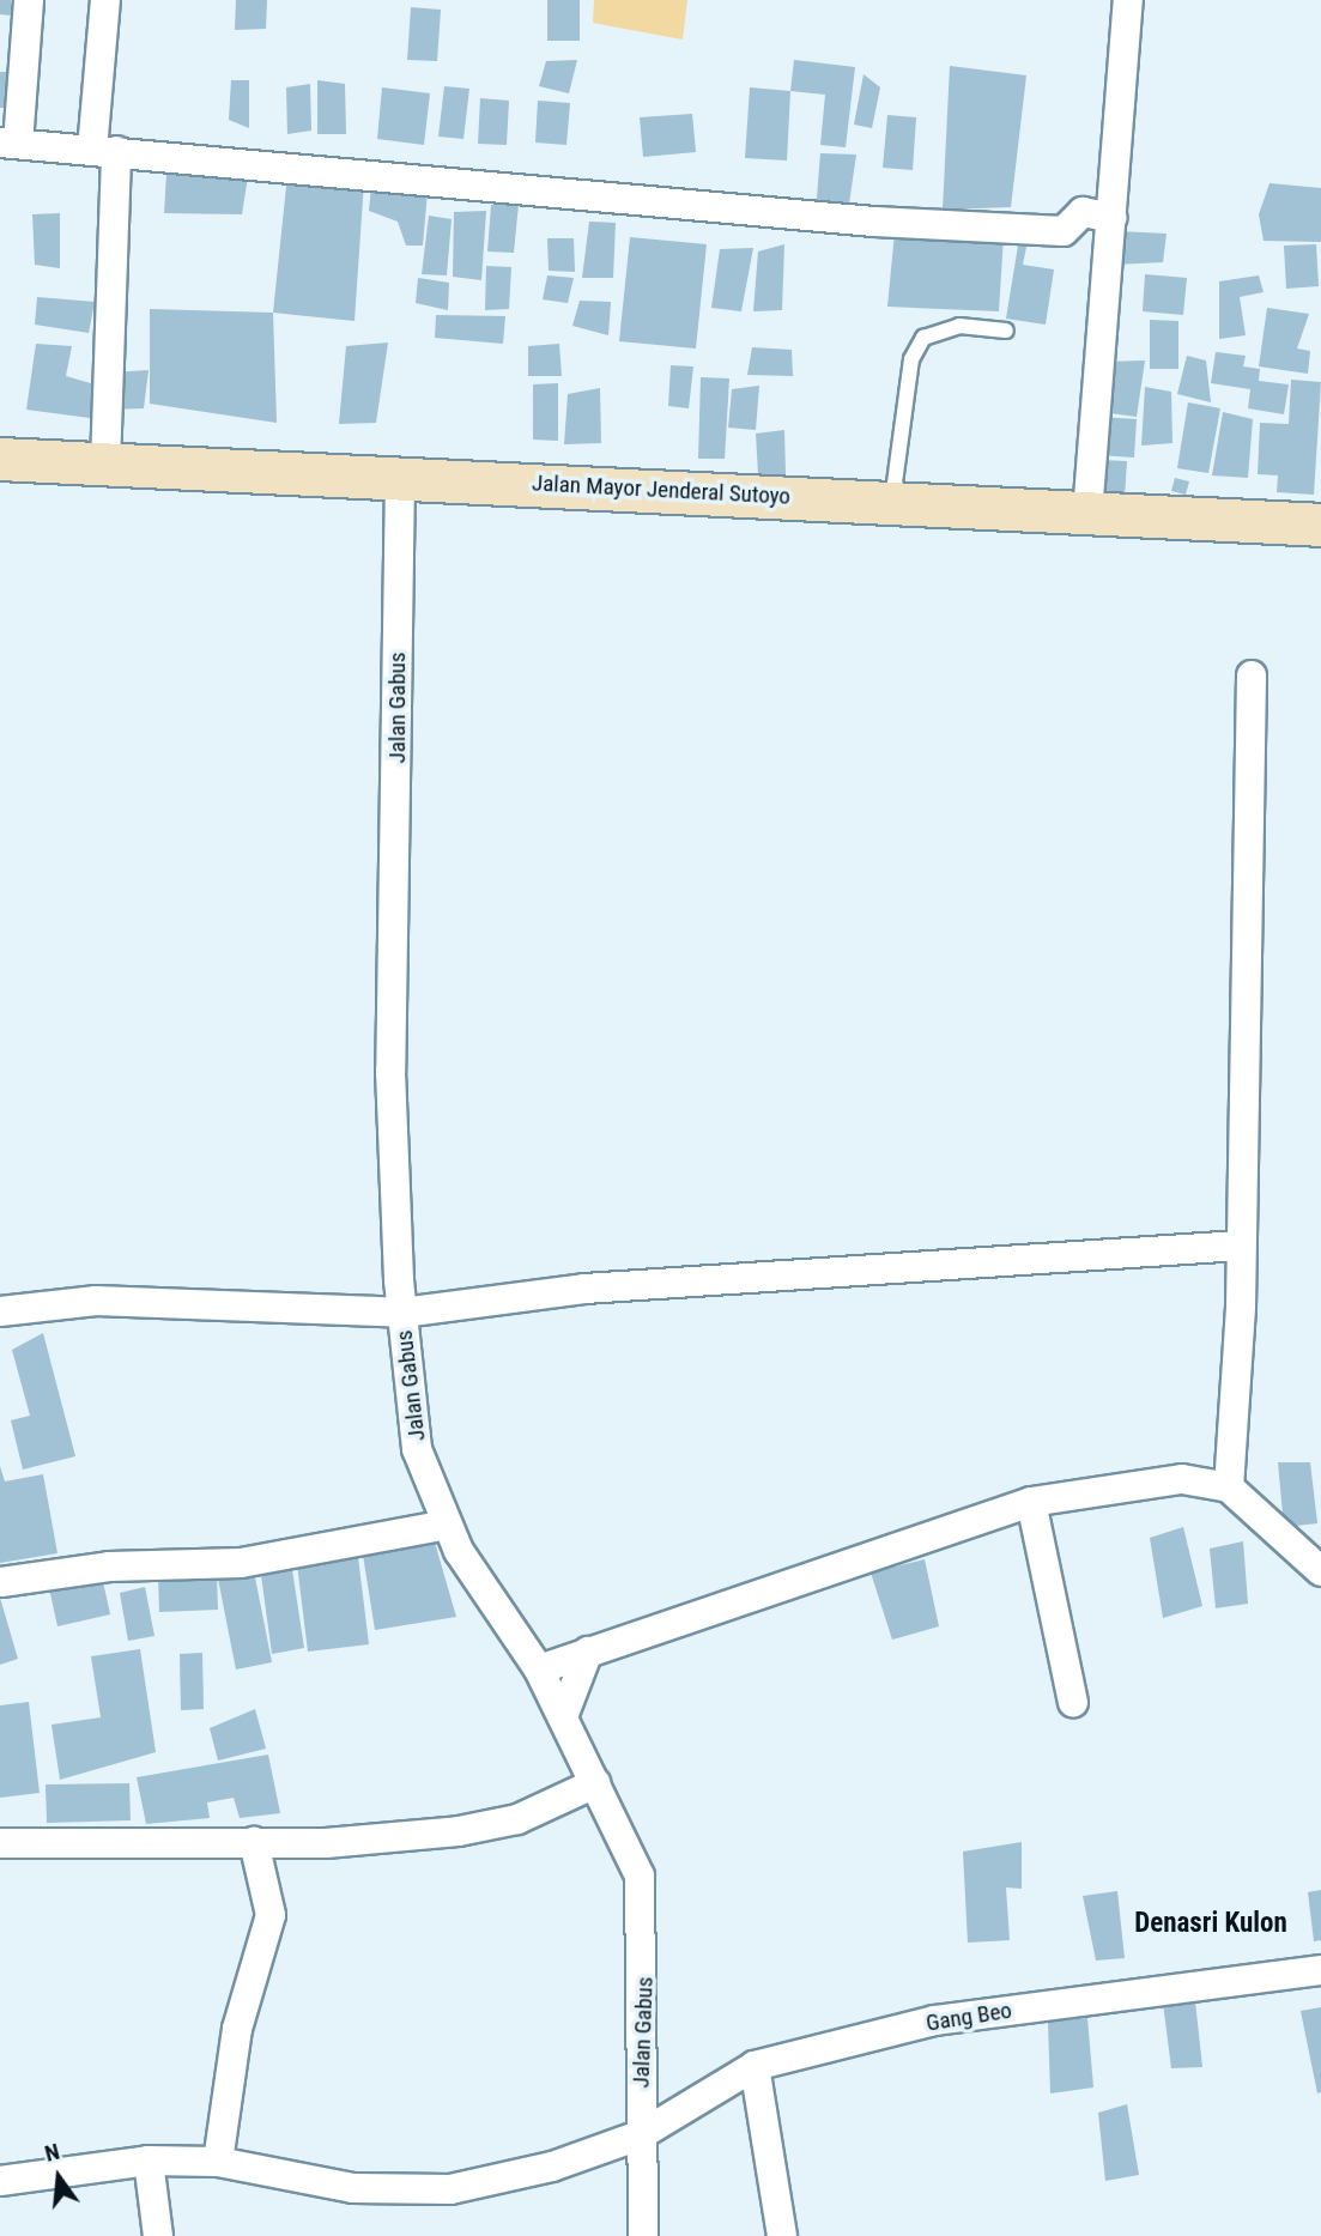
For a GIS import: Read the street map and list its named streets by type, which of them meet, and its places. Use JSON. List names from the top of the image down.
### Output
{
  "streets": {
    "main road": ["Jalan Mayor Jenderal Sutoyo"],
    "street": ["Jalan Gabus", "Gang Beo"]
  },
  "crossings": [
    ["Jalan Mayor Jenderal Sutoyo", "Jalan Gabus"],
    ["Jalan Gabus", "Gang Beo"]
  ],
  "districts": ["Denasri Kulon"],
  "north": "top"
}
